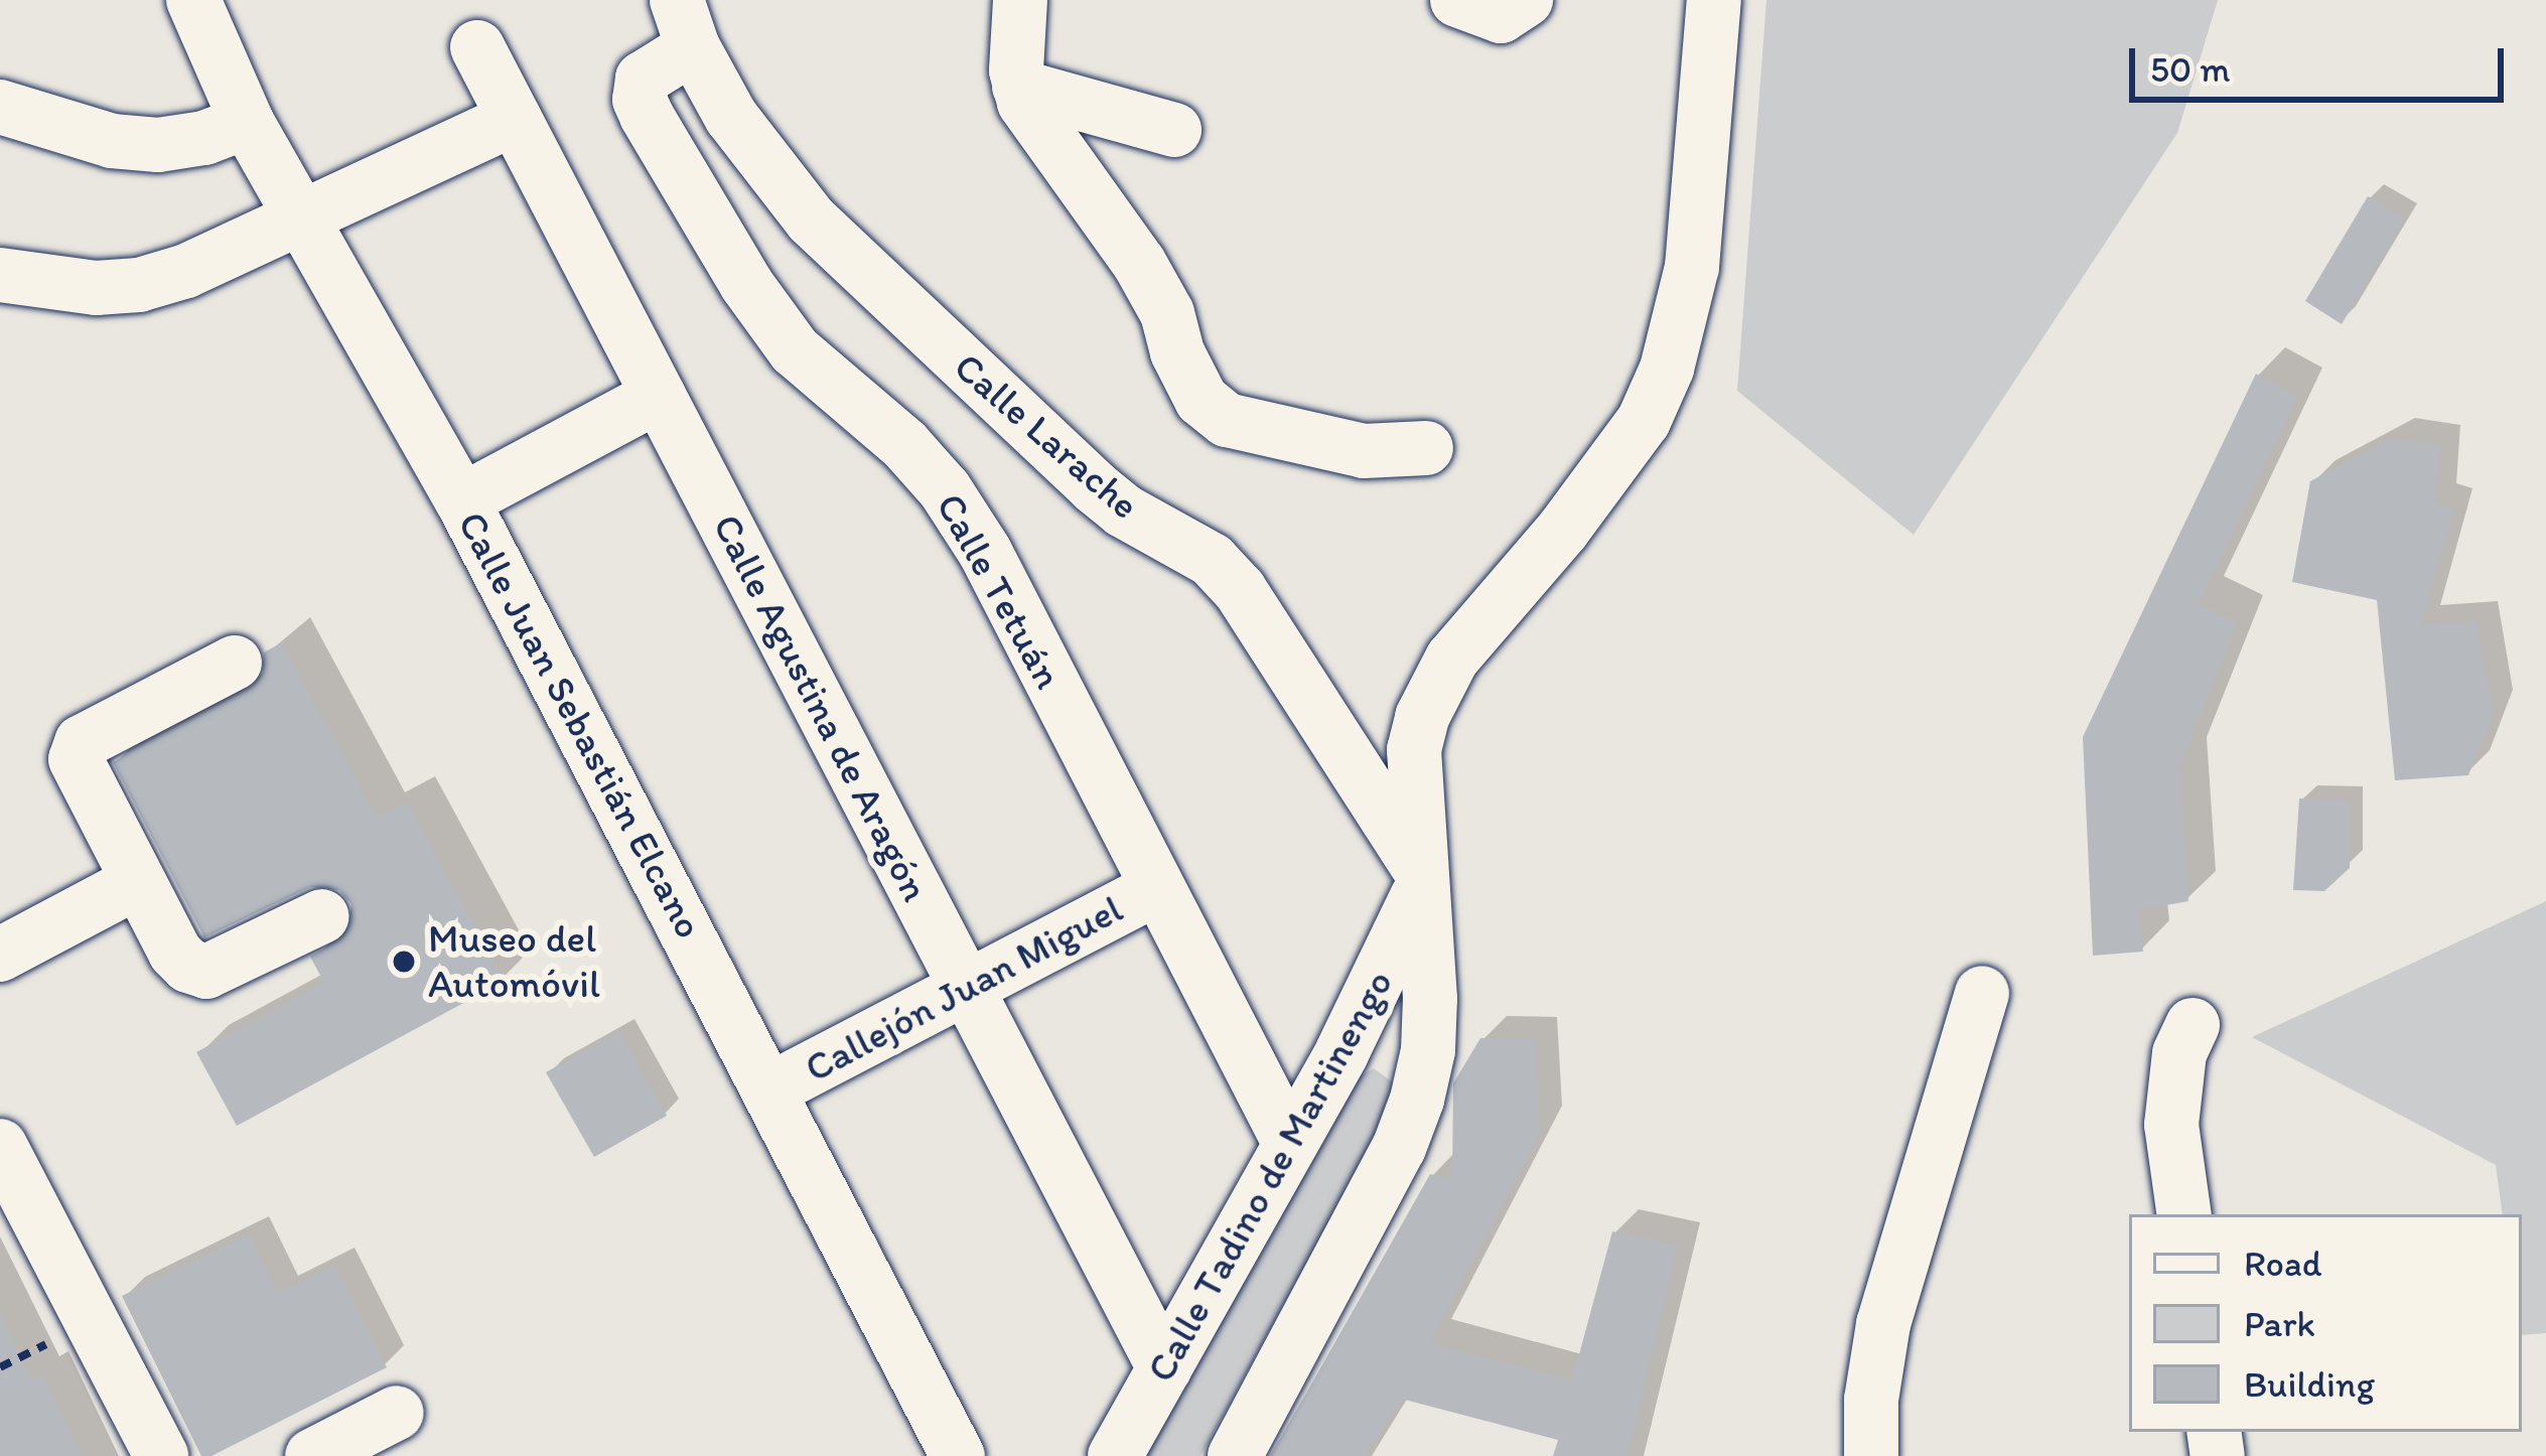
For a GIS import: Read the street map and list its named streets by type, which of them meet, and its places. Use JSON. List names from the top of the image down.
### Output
{
  "streets": {
    "street": [
      "Calle Larache",
      "Calle Tetuán",
      "Calle Agustina de Aragón",
      "Calle Juan Sebastián Elcano",
      "Callejón Juan Miguel",
      "Calle Tadino de Martinengo"
    ]
  },
  "crossings": [
    ["Calle Larache", "Calle Tetuán"],
    ["Calle Larache", "Calle Tadino de Martinengo"],
    ["Calle Tetuán", "Callejón Juan Miguel"],
    ["Calle Tetuán", "Calle Tadino de Martinengo"],
    ["Calle Agustina de Aragón", "Callejón Juan Miguel"],
    ["Calle Agustina de Aragón", "Calle Tadino de Martinengo"],
    ["Calle Juan Sebastián Elcano", "Callejón Juan Miguel"]
  ],
  "places": ["Museo del Automóvil"],
  "legend": ["Road", "Park", "Building"],
  "scale_bar": "50 m"
}
